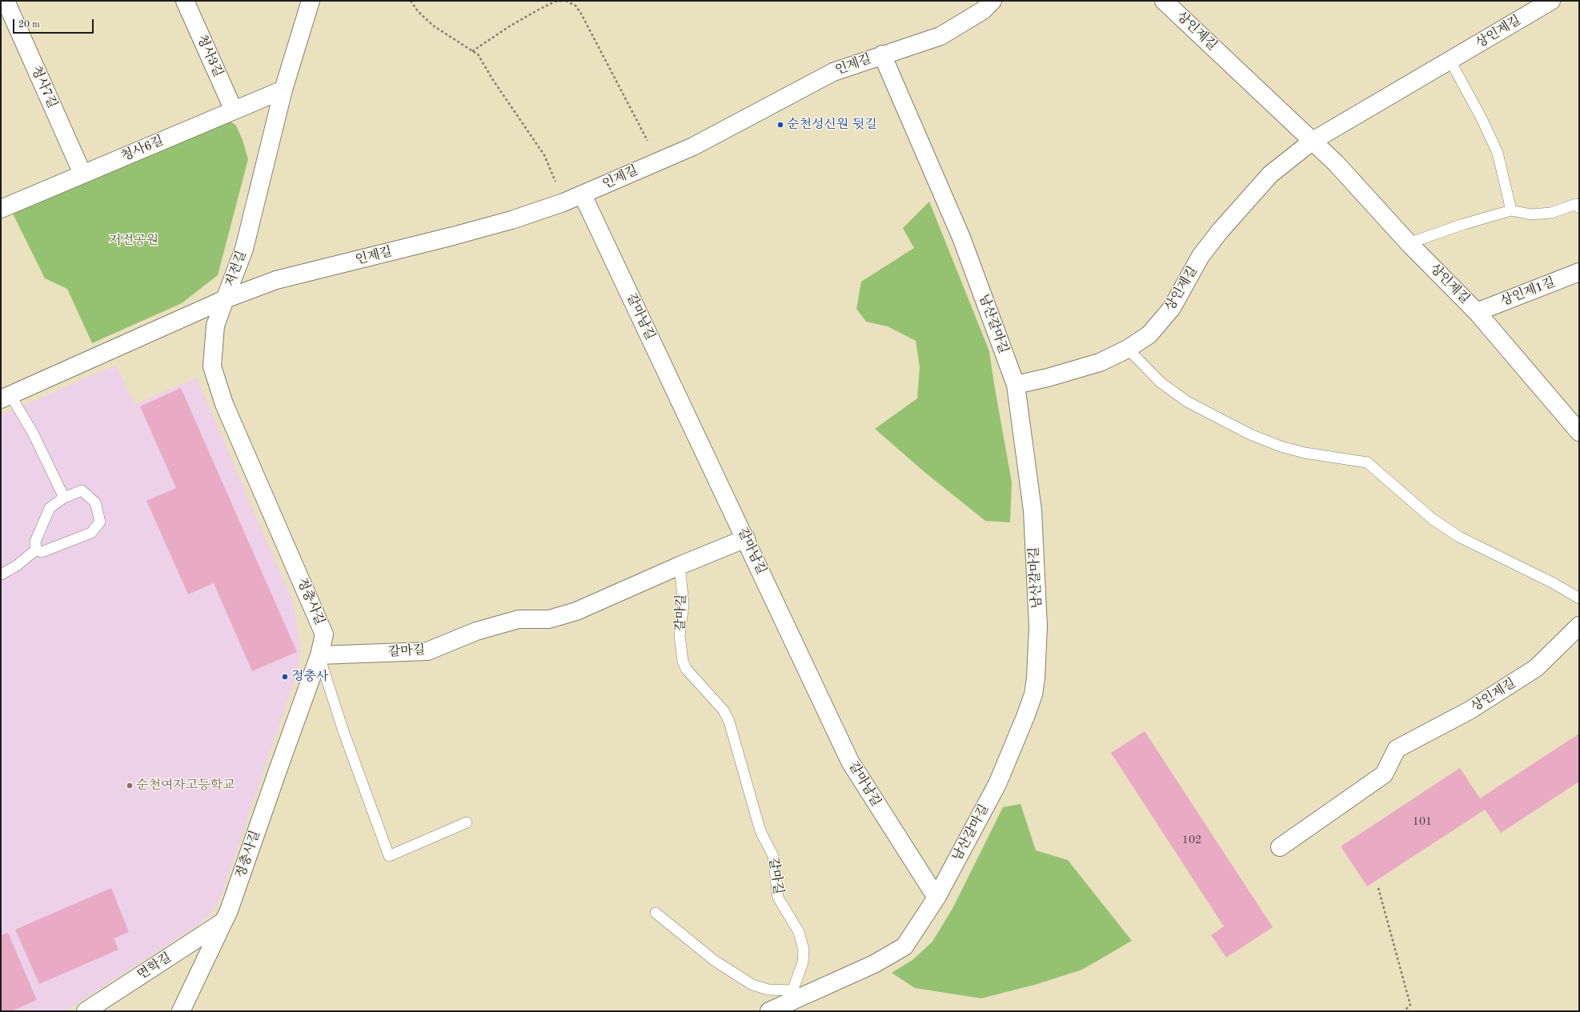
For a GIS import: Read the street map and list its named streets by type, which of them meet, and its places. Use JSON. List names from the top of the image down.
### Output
{
  "streets": {
    "street": [
      "상인제길",
      "청사3길",
      "인제길",
      "청사7길",
      "청사6길",
      "저전길",
      "상인제1길",
      "갈마남길",
      "남산갈마길",
      "정충사길",
      "갈마길",
      "면학길"
    ]
  },
  "crossings": [
    ["상인제길", "상인제1길"],
    ["상인제길", "남산갈마길"],
    ["청사3길", "청사6길"],
    ["인제길", "저전길"],
    ["인제길", "갈마남길"],
    ["인제길", "남산갈마길"],
    ["인제길", "정충사길"],
    ["청사7길", "청사6길"],
    ["청사6길", "저전길"],
    ["저전길", "정충사길"],
    ["갈마남길", "남산갈마길"],
    ["남산갈마길", "갈마길"],
    ["정충사길", "갈마길"],
    ["정충사길", "면학길"]
  ],
  "parks": ["저전공원"],
  "places": ["순천성신원 뒷길", "정충사", "순천여자고등학교"],
  "house_numbers": ["101", "102"],
  "scale_bar": "20 m"
}
